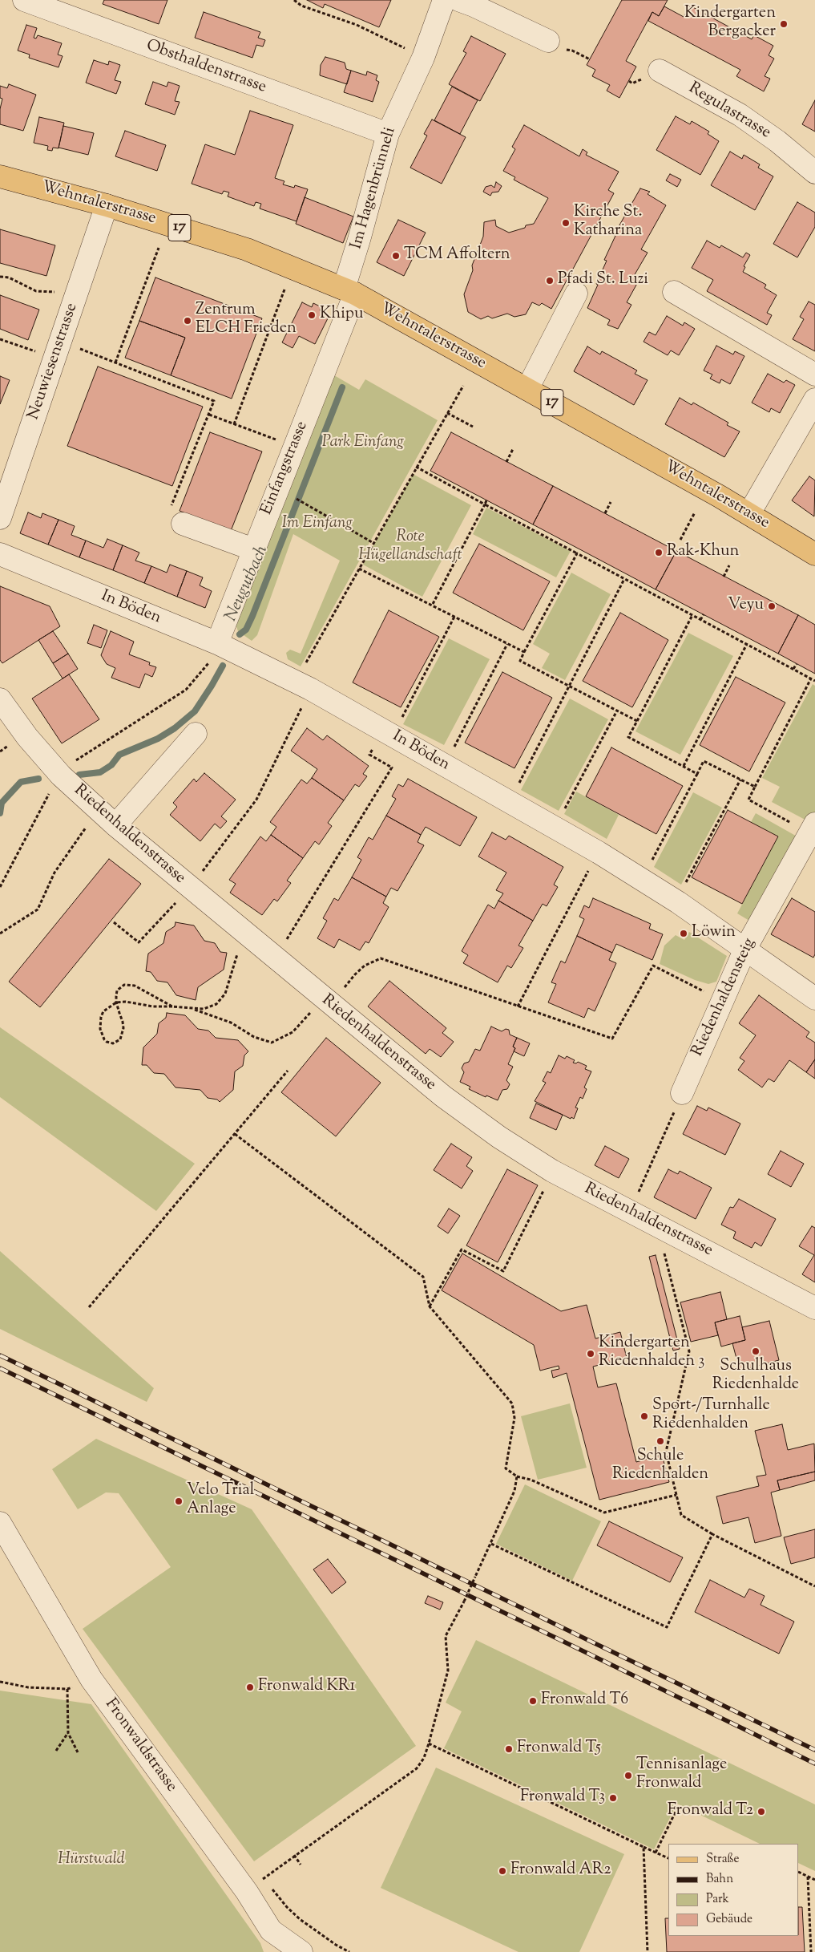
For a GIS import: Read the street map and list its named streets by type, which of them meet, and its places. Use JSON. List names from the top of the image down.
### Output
{
  "streets": {
    "main road": ["Wehntalerstrasse", "17"],
    "street": [
      "Obsthaldenstrasse",
      "Regulastrasse",
      "Im Hagenbrünneli",
      "Neuwiesenstrasse",
      "Einfangstrasse",
      "In Böden",
      "Riedenhaldenstrasse",
      "Riedenhaldensteig",
      "Fronwaldstrasse"
    ]
  },
  "crossings": [
    ["Obsthaldenstrasse", "Im Hagenbrünneli"],
    ["Im Hagenbrünneli", "Wehntalerstrasse"],
    ["Im Hagenbrünneli", "Einfangstrasse"],
    ["Wehntalerstrasse", "Neuwiesenstrasse"],
    ["Wehntalerstrasse", "Einfangstrasse"],
    ["Einfangstrasse", "In Böden"],
    ["In Böden", "Riedenhaldensteig"]
  ],
  "water": ["Neugutbach"],
  "parks": [
    "Park Einfang",
    "Im Einfang",
    "Rote Hügellandschaft",
    "Hürstwald"
  ],
  "places": [
    "Kindergarten Bergacker",
    "Kirche St. Katharina",
    "TCM Affoltern",
    "Pfadi St. Luzi",
    "Khipu",
    "Zentrum ELCH Frieden",
    "Rak-Khun",
    "Veyu",
    "Löwin",
    "Schulhaus Riedenhalde",
    "Kindergarten Riedenhalden 3",
    "Sport-/Turnhalle Riedenhalden",
    "Schule Riedenhalden",
    "Velo Trial Anlage",
    "Fronwald KR1",
    "Fronwald T6",
    "Fronwald T5",
    "Tennisanlage Fronwald",
    "Fronwald T3",
    "Fronwald T2",
    "Fronwald AR2"
  ],
  "legend": [
    "Straße",
    "Bahn",
    "Park",
    "Gebäude"
  ]
}
